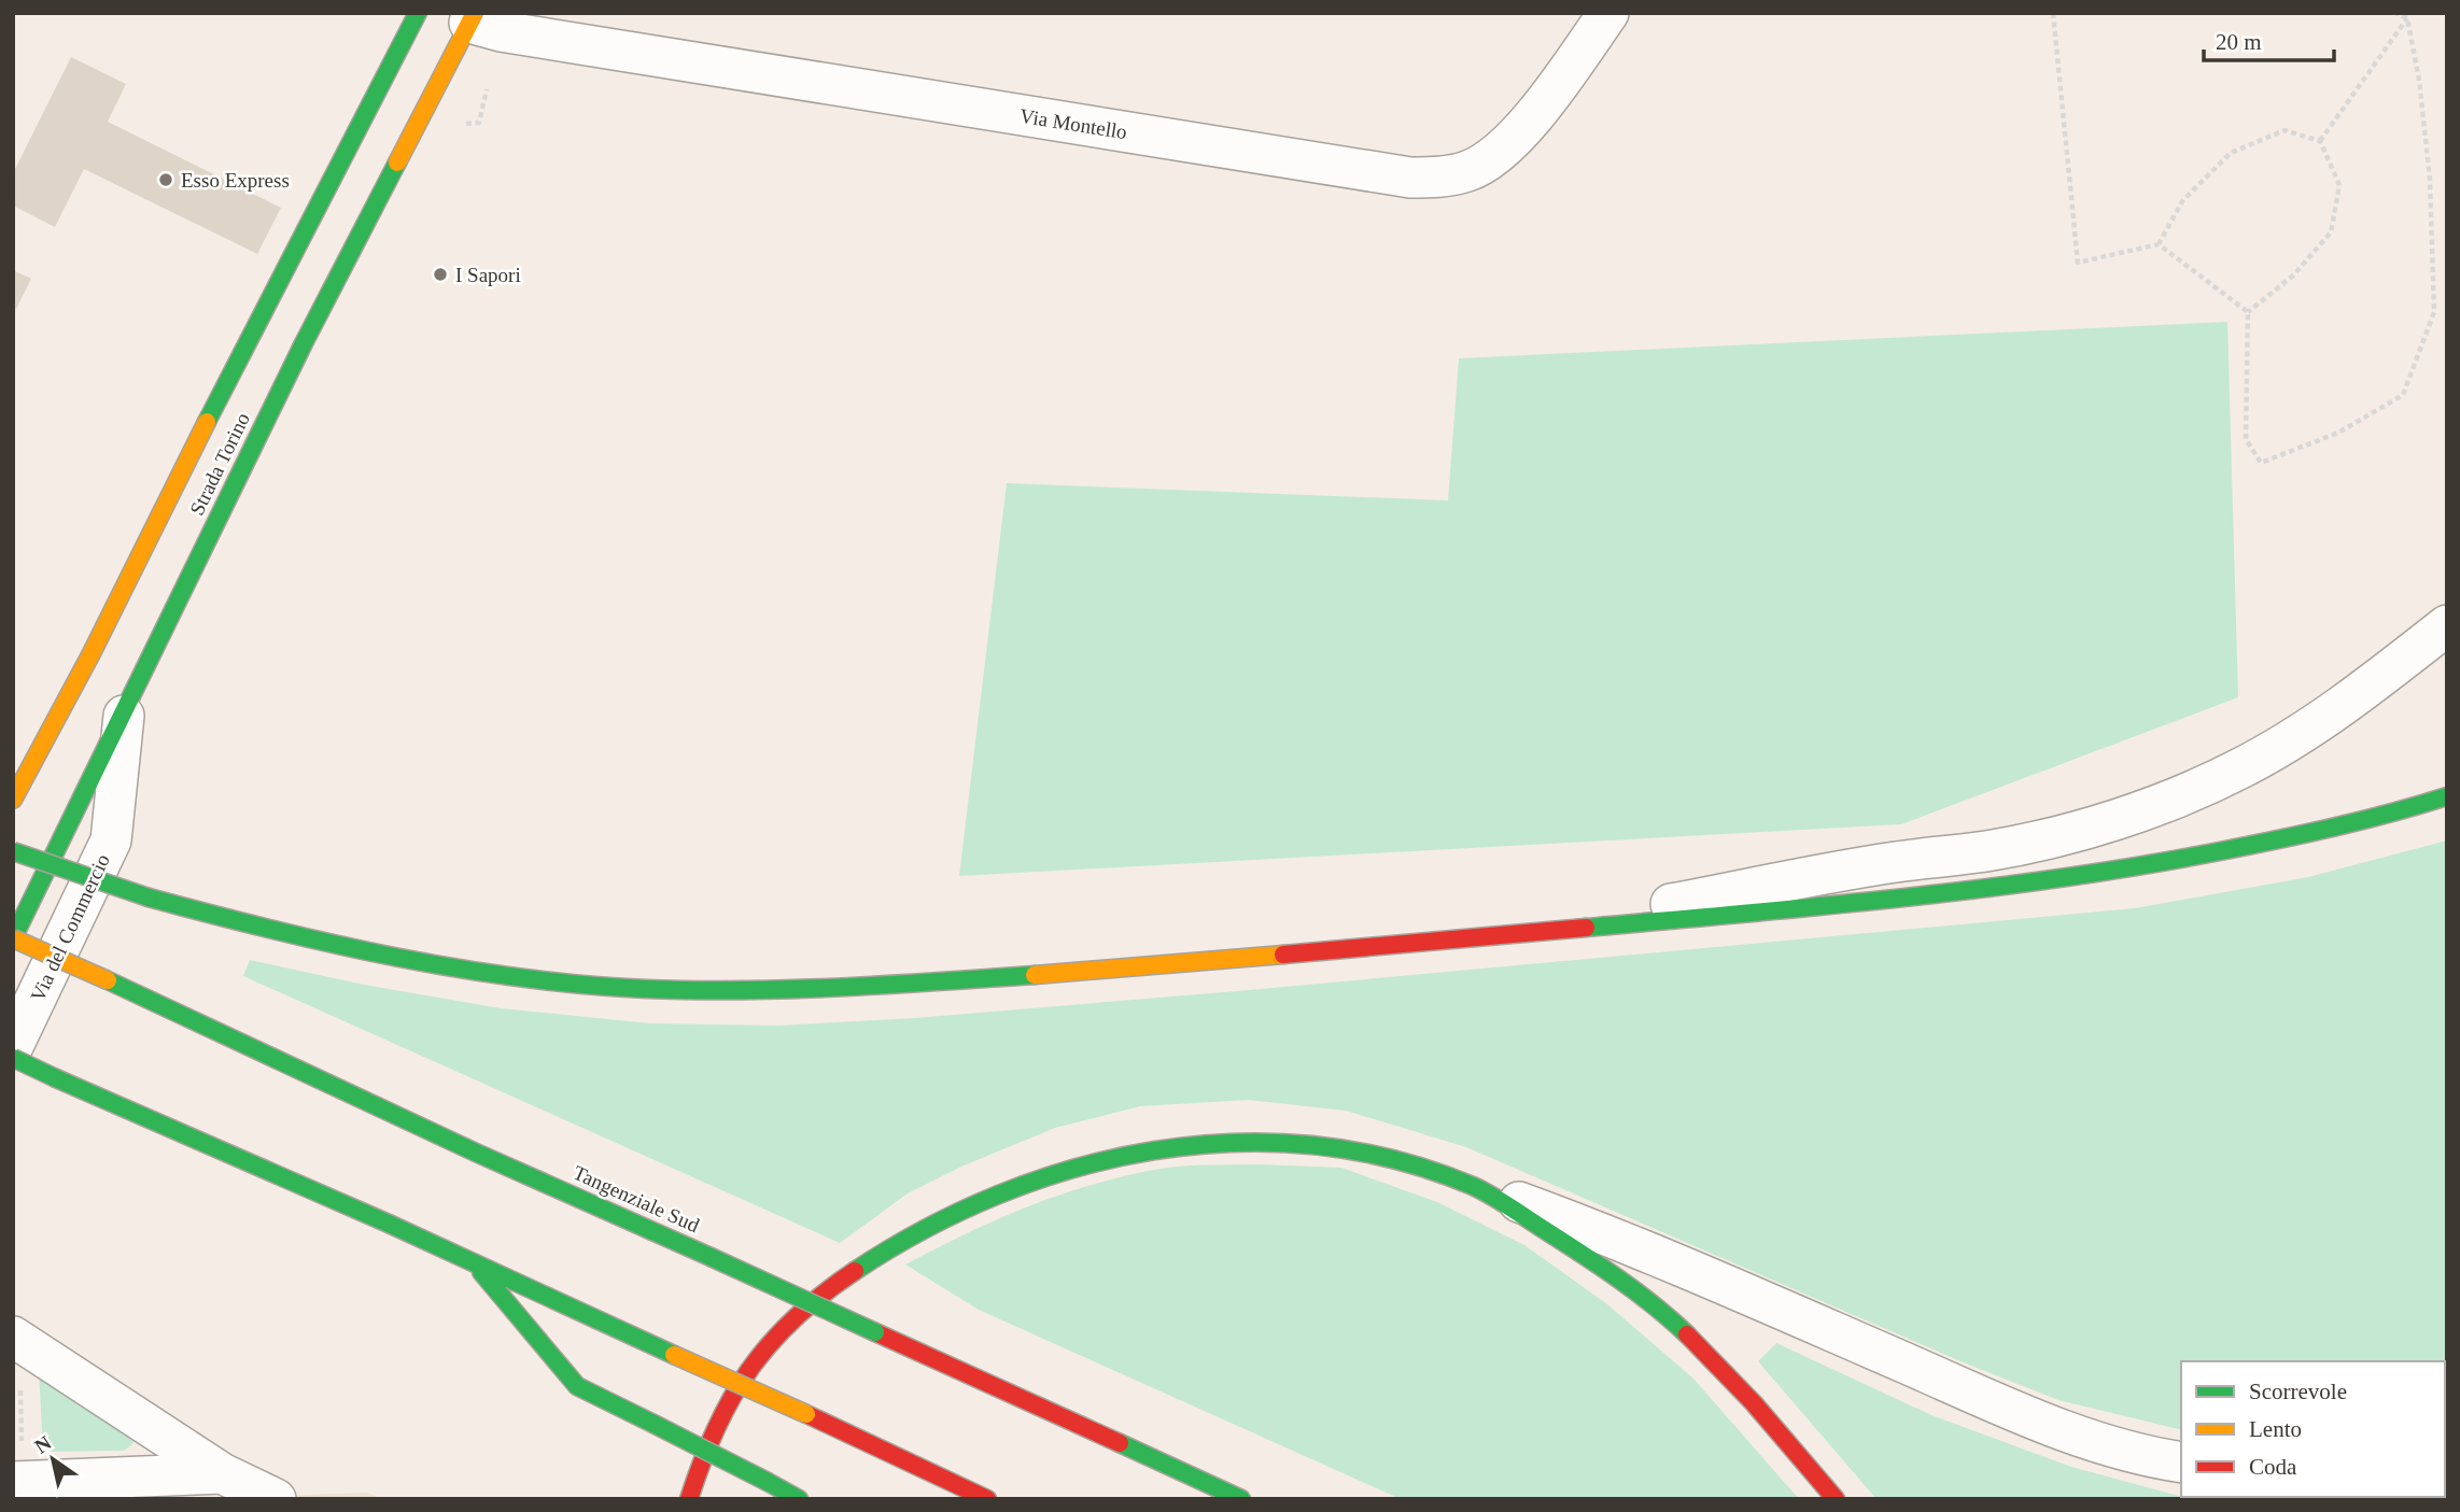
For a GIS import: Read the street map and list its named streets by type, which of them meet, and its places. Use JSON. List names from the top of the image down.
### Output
{
  "streets": {
    "main road": ["Strada Torino", "Tangenziale Sud"],
    "street": ["Via Montello", "Via del Commercio"]
  },
  "crossings": [
    ["Via Montello", "Strada Torino"],
    ["Strada Torino", "Via del Commercio"],
    ["Strada Torino", "Tangenziale Sud"]
  ],
  "places": ["Esso Express", "I Sapori"],
  "legend": ["Scorrevole", "Lento", "Coda"],
  "scale_bar": "20 m",
  "north": "top left"
}
